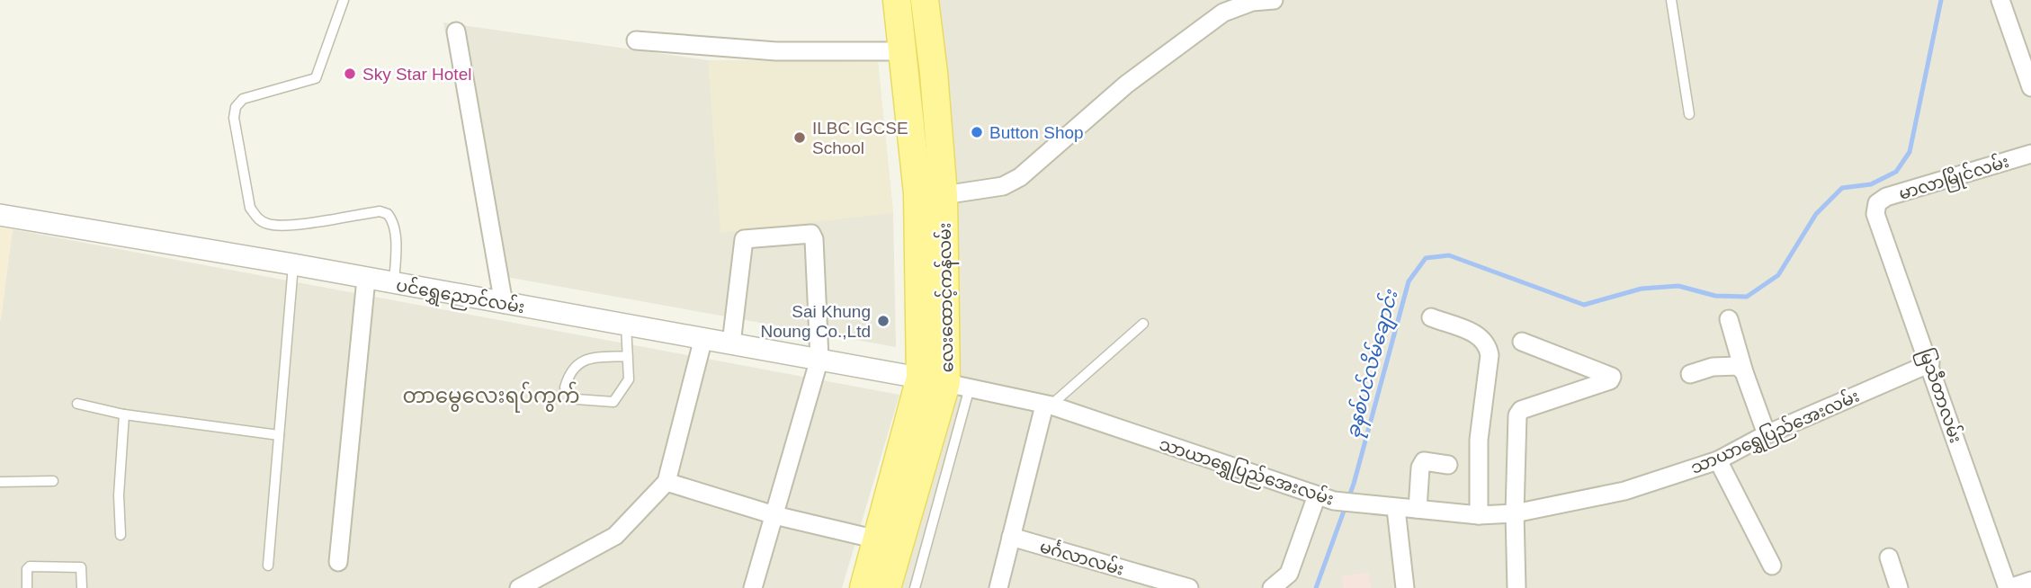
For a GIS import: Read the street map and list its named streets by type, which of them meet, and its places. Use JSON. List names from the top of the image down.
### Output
{
  "streets": {
    "main road": ["လေးထောင့်ကန်လမ်း"],
    "street": [
      "မာလာမြိုင်လမ်း",
      "ပင်ရွှေညောင်လမ်း",
      "မြသီတာလမ်း",
      "သာယာရွှေပြည်အေးလမ်း",
      "မင်္ဂလာလမ်း"
    ]
  },
  "crossings": [
    ["မာလာမြိုင်လမ်း", "မြသီတာလမ်း"],
    ["ပင်ရွှေညောင်လမ်း", "လေးထောင့်ကန်လမ်း"],
    ["ပင်ရွှေညောင်လမ်း", "သာယာရွှေပြည်အေးလမ်း"],
    ["လေးထောင့်ကန်လမ်း", "သာယာရွှေပြည်အေးလမ်း"],
    ["မြသီတာလမ်း", "သာယာရွှေပြည်အေးလမ်း"]
  ],
  "districts": ["တာမွေလေးရပ်ကွက်"],
  "water": ["ခုနစ်ပင်လိမ်ချောင်း"],
  "places": [
    "Sky Star Hotel",
    "Button Shop",
    "ILBC IGCSE School",
    "Sai Khung Noung Co.,Ltd"
  ]
}
